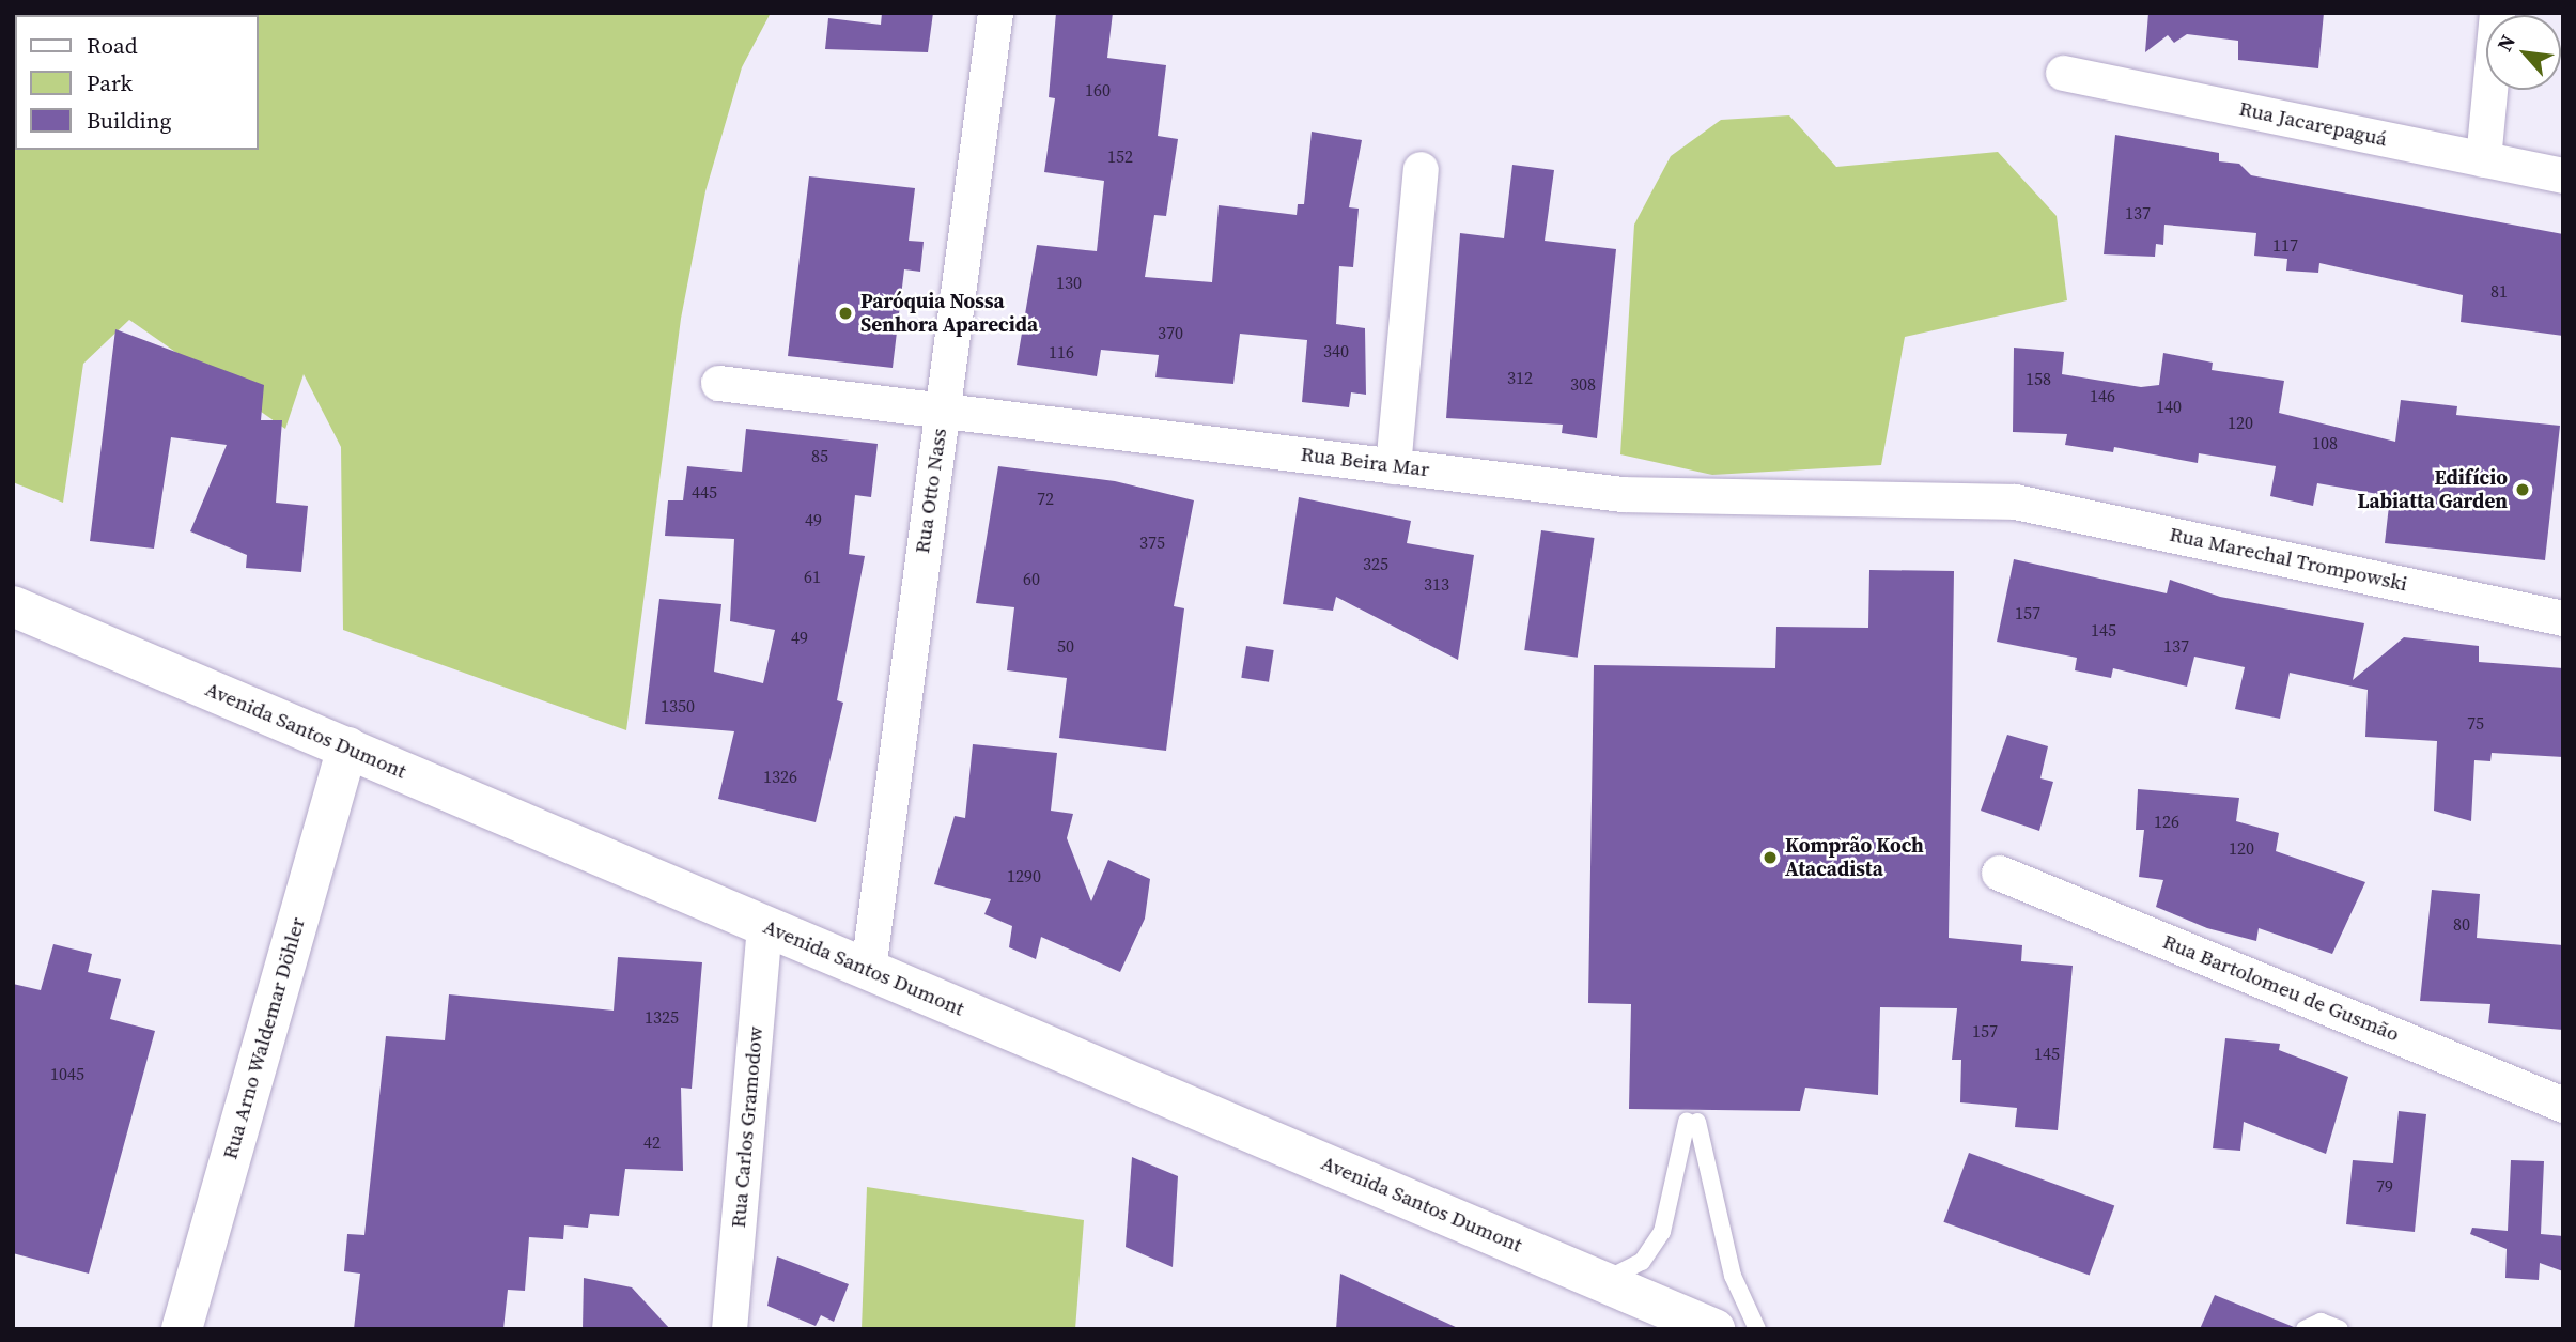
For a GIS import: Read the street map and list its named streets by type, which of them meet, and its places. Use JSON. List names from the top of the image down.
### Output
{
  "streets": {
    "main road": ["Avenida Santos Dumont", "Rua Arno Waldemar Döhler"],
    "street": [
      "Rua Jacarepaguá",
      "Rua Beira Mar",
      "Rua Otto Nass",
      "Rua Marechal Trompowski",
      "Rua Bartolomeu de Gusmão",
      "Rua Carlos Gramodow"
    ]
  },
  "crossings": [
    ["Rua Beira Mar", "Rua Otto Nass"],
    ["Rua Beira Mar", "Rua Marechal Trompowski"],
    ["Rua Otto Nass", "Avenida Santos Dumont"],
    ["Avenida Santos Dumont", "Rua Arno Waldemar Döhler"],
    ["Avenida Santos Dumont", "Rua Carlos Gramodow"]
  ],
  "places": ["Paróquia Nossa Senhora Aparecida", "Edifício Labiatta Garden", "Komprão Koch Atacadista"],
  "house_numbers": [
    "160",
    "152",
    "137",
    "117",
    "130",
    "81",
    "370",
    "340",
    "116",
    "312",
    "158",
    "308",
    "146",
    "140",
    "120",
    "108",
    "85",
    "445",
    "72",
    "49",
    "375",
    "325",
    "61",
    "60",
    "313",
    "157",
    "145",
    "49",
    "50",
    "137",
    "1350",
    "75",
    "1326",
    "126",
    "120",
    "1290",
    "80",
    "1325",
    "157",
    "145",
    "1045",
    "42",
    "79"
  ],
  "legend": ["Road", "Park", "Building"],
  "north": "top left"
}
